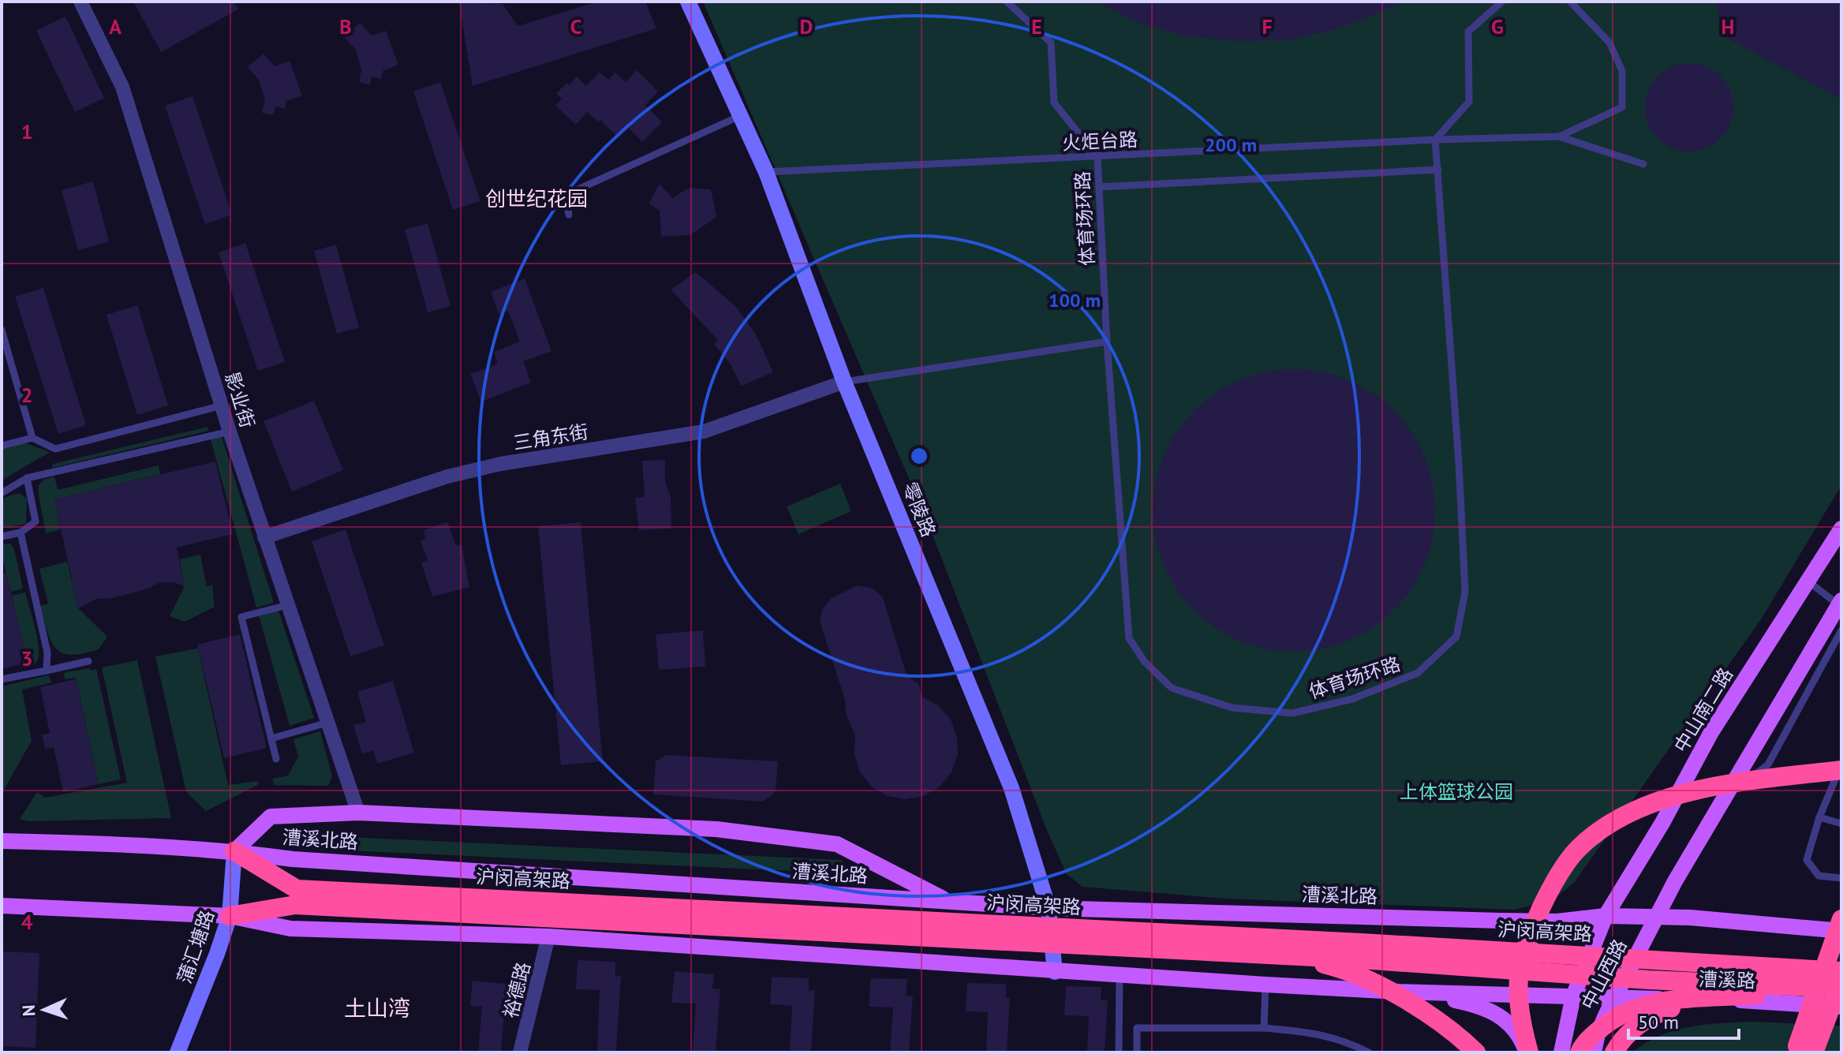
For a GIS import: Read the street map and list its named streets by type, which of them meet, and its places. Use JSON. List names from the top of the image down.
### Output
{
  "streets": {
    "highway": ["沪闵高架路"],
    "main road": [
      "中山南二路",
      "漕溪北路",
      "中山西路",
      "漕溪路"
    ],
    "street": [
      "影业街",
      "三角东街",
      "零陵路",
      "蒲汇塘路",
      "裕德路"
    ],
    "lane": ["火炬台路", "体育场环路"]
  },
  "crossings": [
    ["火炬台路", "体育场环路"],
    ["火炬台路", "零陵路"],
    ["影业街", "三角东街"],
    ["三角东街", "零陵路"],
    ["零陵路", "漕溪北路"],
    ["中山南二路", "漕溪北路"],
    ["中山南二路", "中山西路"],
    ["漕溪北路", "沪闵高架路"],
    ["漕溪北路", "蒲汇塘路"],
    ["漕溪北路", "中山西路"],
    ["沪闵高架路", "蒲汇塘路"],
    ["中山西路", "漕溪路"]
  ],
  "districts": ["创世纪花园", "土山湾"],
  "parks": ["上体篮球公园"],
  "scale_bar": "50 m",
  "north": "left",
  "grid": {
    "columns": [
      "A",
      "B",
      "C",
      "D",
      "E",
      "F",
      "G",
      "H"
    ],
    "rows": [
      "1",
      "2",
      "3",
      "4"
    ]
  },
  "rings": ["200 m", "100 m"]
}
